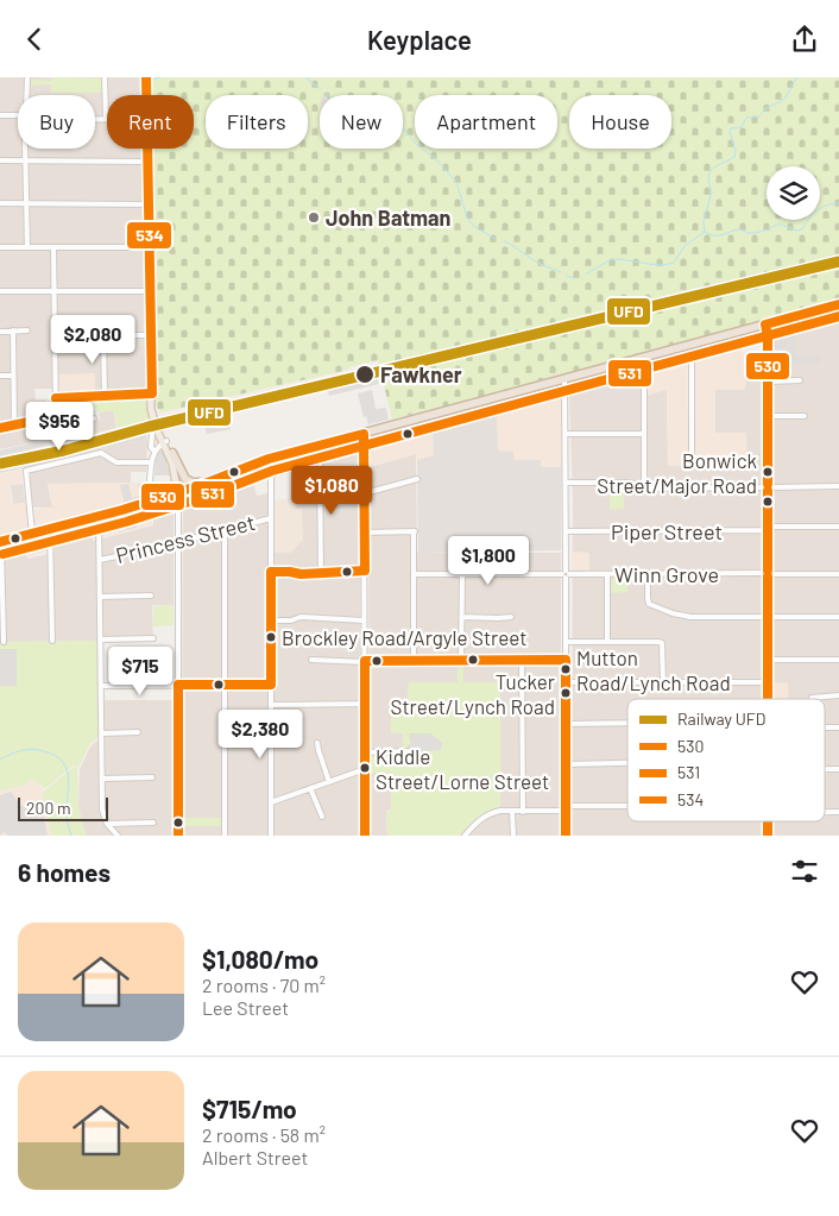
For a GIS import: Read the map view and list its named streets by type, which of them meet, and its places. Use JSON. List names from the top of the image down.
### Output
{
  "streets": {
    "street": ["Piper Street", "Princess Street", "Winn Grove"]
  },
  "places": [
    "John Batman",
    "Fawkner",
    "Bonwick Street/Major Road",
    "Brockley Road/Argyle Street",
    "Mutton Road/Lynch Road",
    "Tucker Street/Lynch Road",
    "Kiddle Street/Lorne Street"
  ],
  "lines": [
    "transit line 534",
    "rail line UFD",
    "transit line 530",
    "transit line 531"
  ],
  "legend": [
    "Railway UFD",
    "530",
    "531",
    "534"
  ],
  "scale_bar": "200 m",
  "page": {
    "header": "Keyplace",
    "chip": [
      "Buy",
      "Rent",
      "Filters",
      "New",
      "Apartment",
      "House"
    ],
    "price": [
      "$2,080",
      "$956",
      "$1,080",
      "$1,800",
      "$715",
      "$2,380"
    ],
    "scale": "200 m",
    "heading": "6 homes",
    "list": [
      {
        "name": "$1,080/mo",
        "note": "2 rooms · 70 m² · Lee Street"
      },
      {
        "name": "$715/mo",
        "note": "2 rooms · 58 m² · Albert Street"
      }
    ]
  }
}
